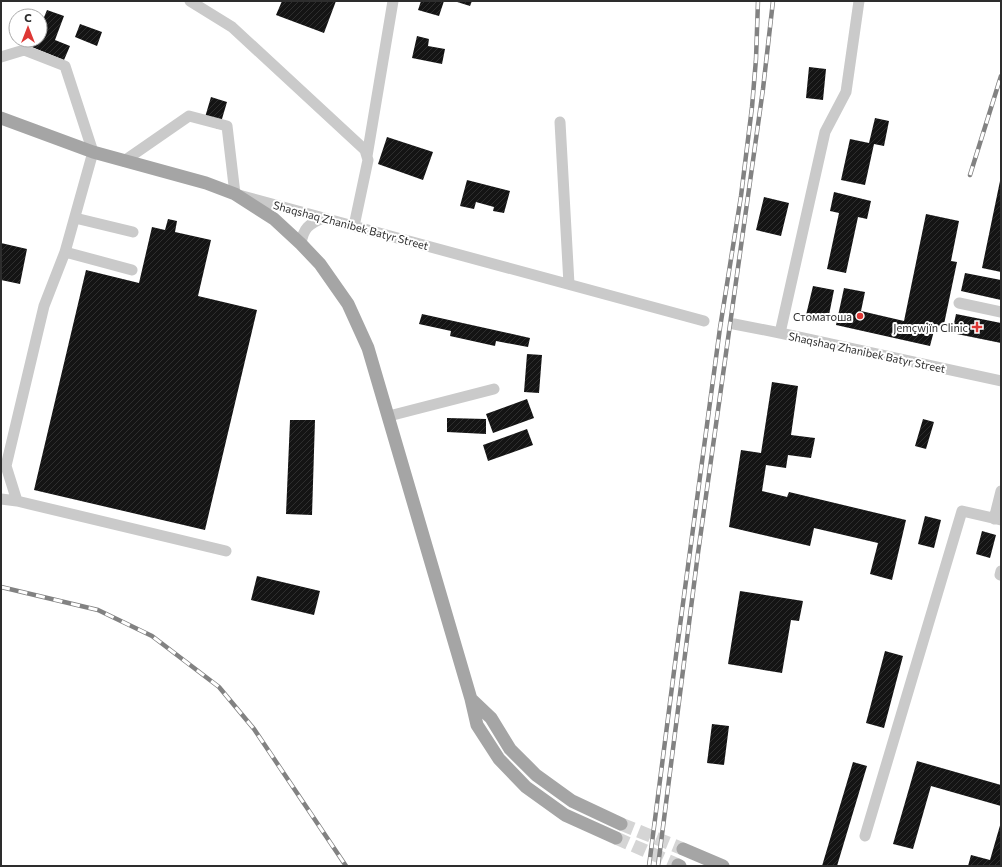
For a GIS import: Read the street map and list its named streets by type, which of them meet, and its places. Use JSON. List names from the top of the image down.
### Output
{
  "streets": {
    "main road": ["Shaqshaq Zhanibek Batyr Street"]
  },
  "places": {
    "other": ["Стоматоша"],
    "health": ["Jemçwjïn Clinic"]
  },
  "north": "top"
}
